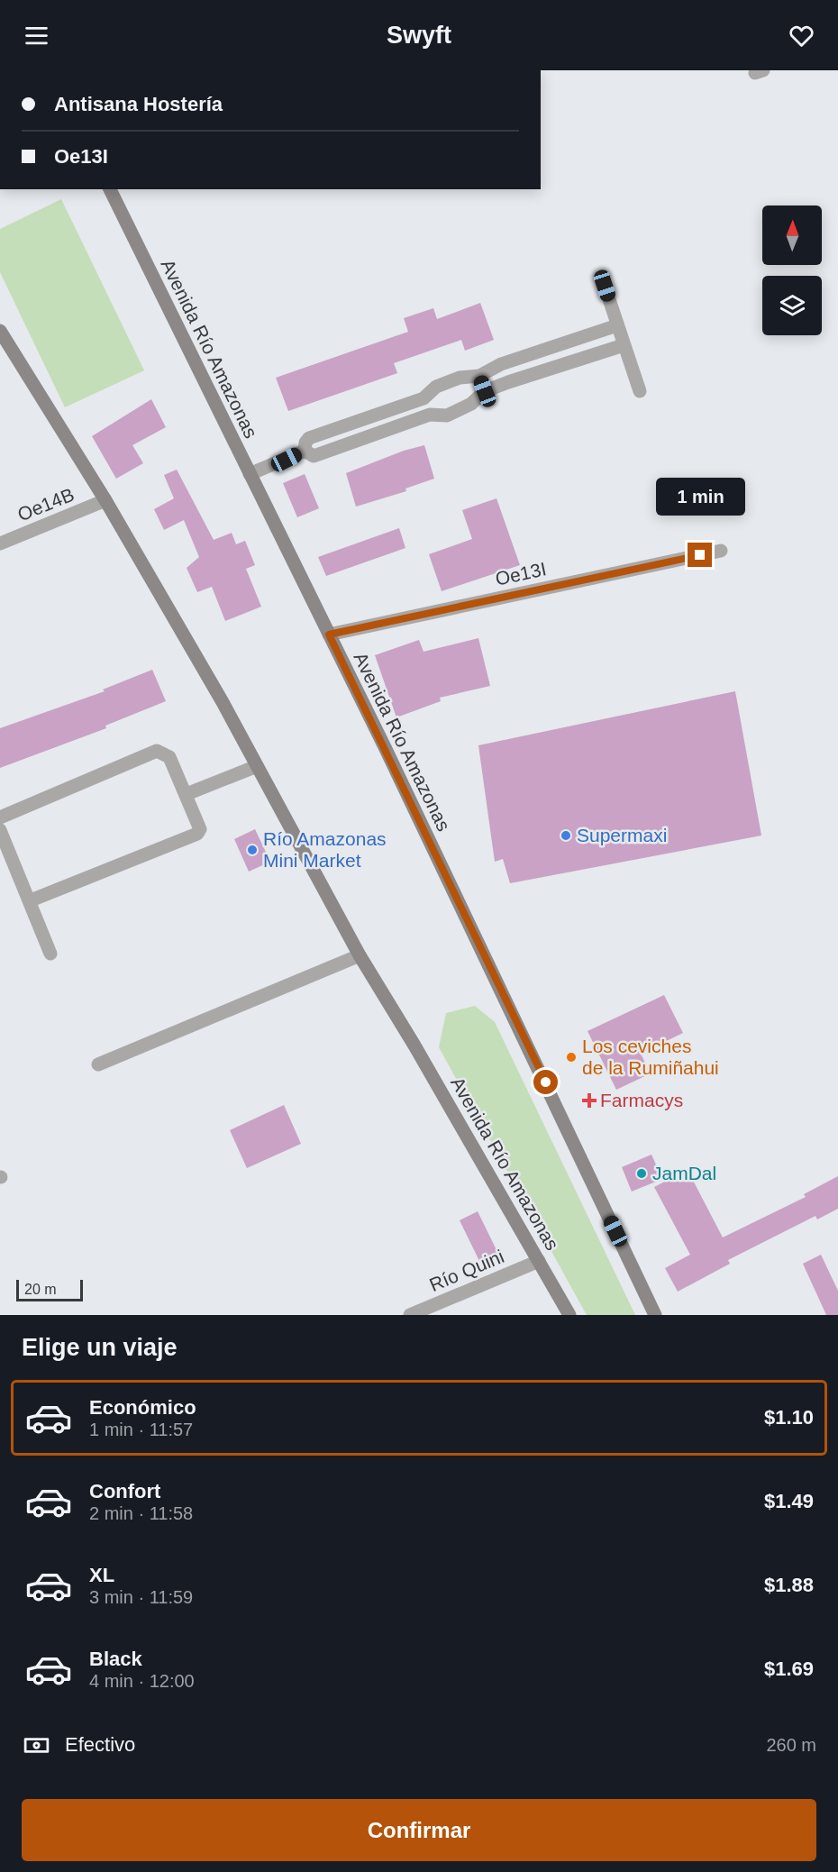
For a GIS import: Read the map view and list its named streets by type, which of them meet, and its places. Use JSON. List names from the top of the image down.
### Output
{
  "streets": {
    "main road": ["Avenida Río Amazonas"],
    "street": ["Oe14B", "Oe13I", "Río Quini"]
  },
  "crossings": [
    ["Avenida Río Amazonas", "Oe14B"],
    ["Avenida Río Amazonas", "Oe13I"],
    ["Avenida Río Amazonas", "Río Quini"]
  ],
  "places": {
    "other": [
      "Supermaxi",
      "Río Amazonas Mini Market",
      "Los ceviches de la Rumiñahui",
      "JamDal"
    ],
    "health": ["Farmacys"]
  },
  "scale_bar": "20 m",
  "north": "top",
  "page": {
    "header": "Swyft",
    "banner": ["Antisana Hostería", "Oe13I"],
    "bubble": "1 min",
    "scale": "20 m",
    "heading": "Elige un viaje",
    "list": [
      {
        "name": "Económico",
        "note": "1 min · 11:57",
        "value": "$1.10"
      },
      {
        "name": "Confort",
        "note": "2 min · 11:58",
        "value": "$1.49"
      },
      {
        "name": "XL",
        "note": "3 min · 11:59",
        "value": "$1.88"
      },
      {
        "name": "Black",
        "note": "4 min · 12:00",
        "value": "$1.69"
      }
    ],
    "pay": ["Efectivo", "260 m"],
    "buttons": "Confirmar"
  }
}
